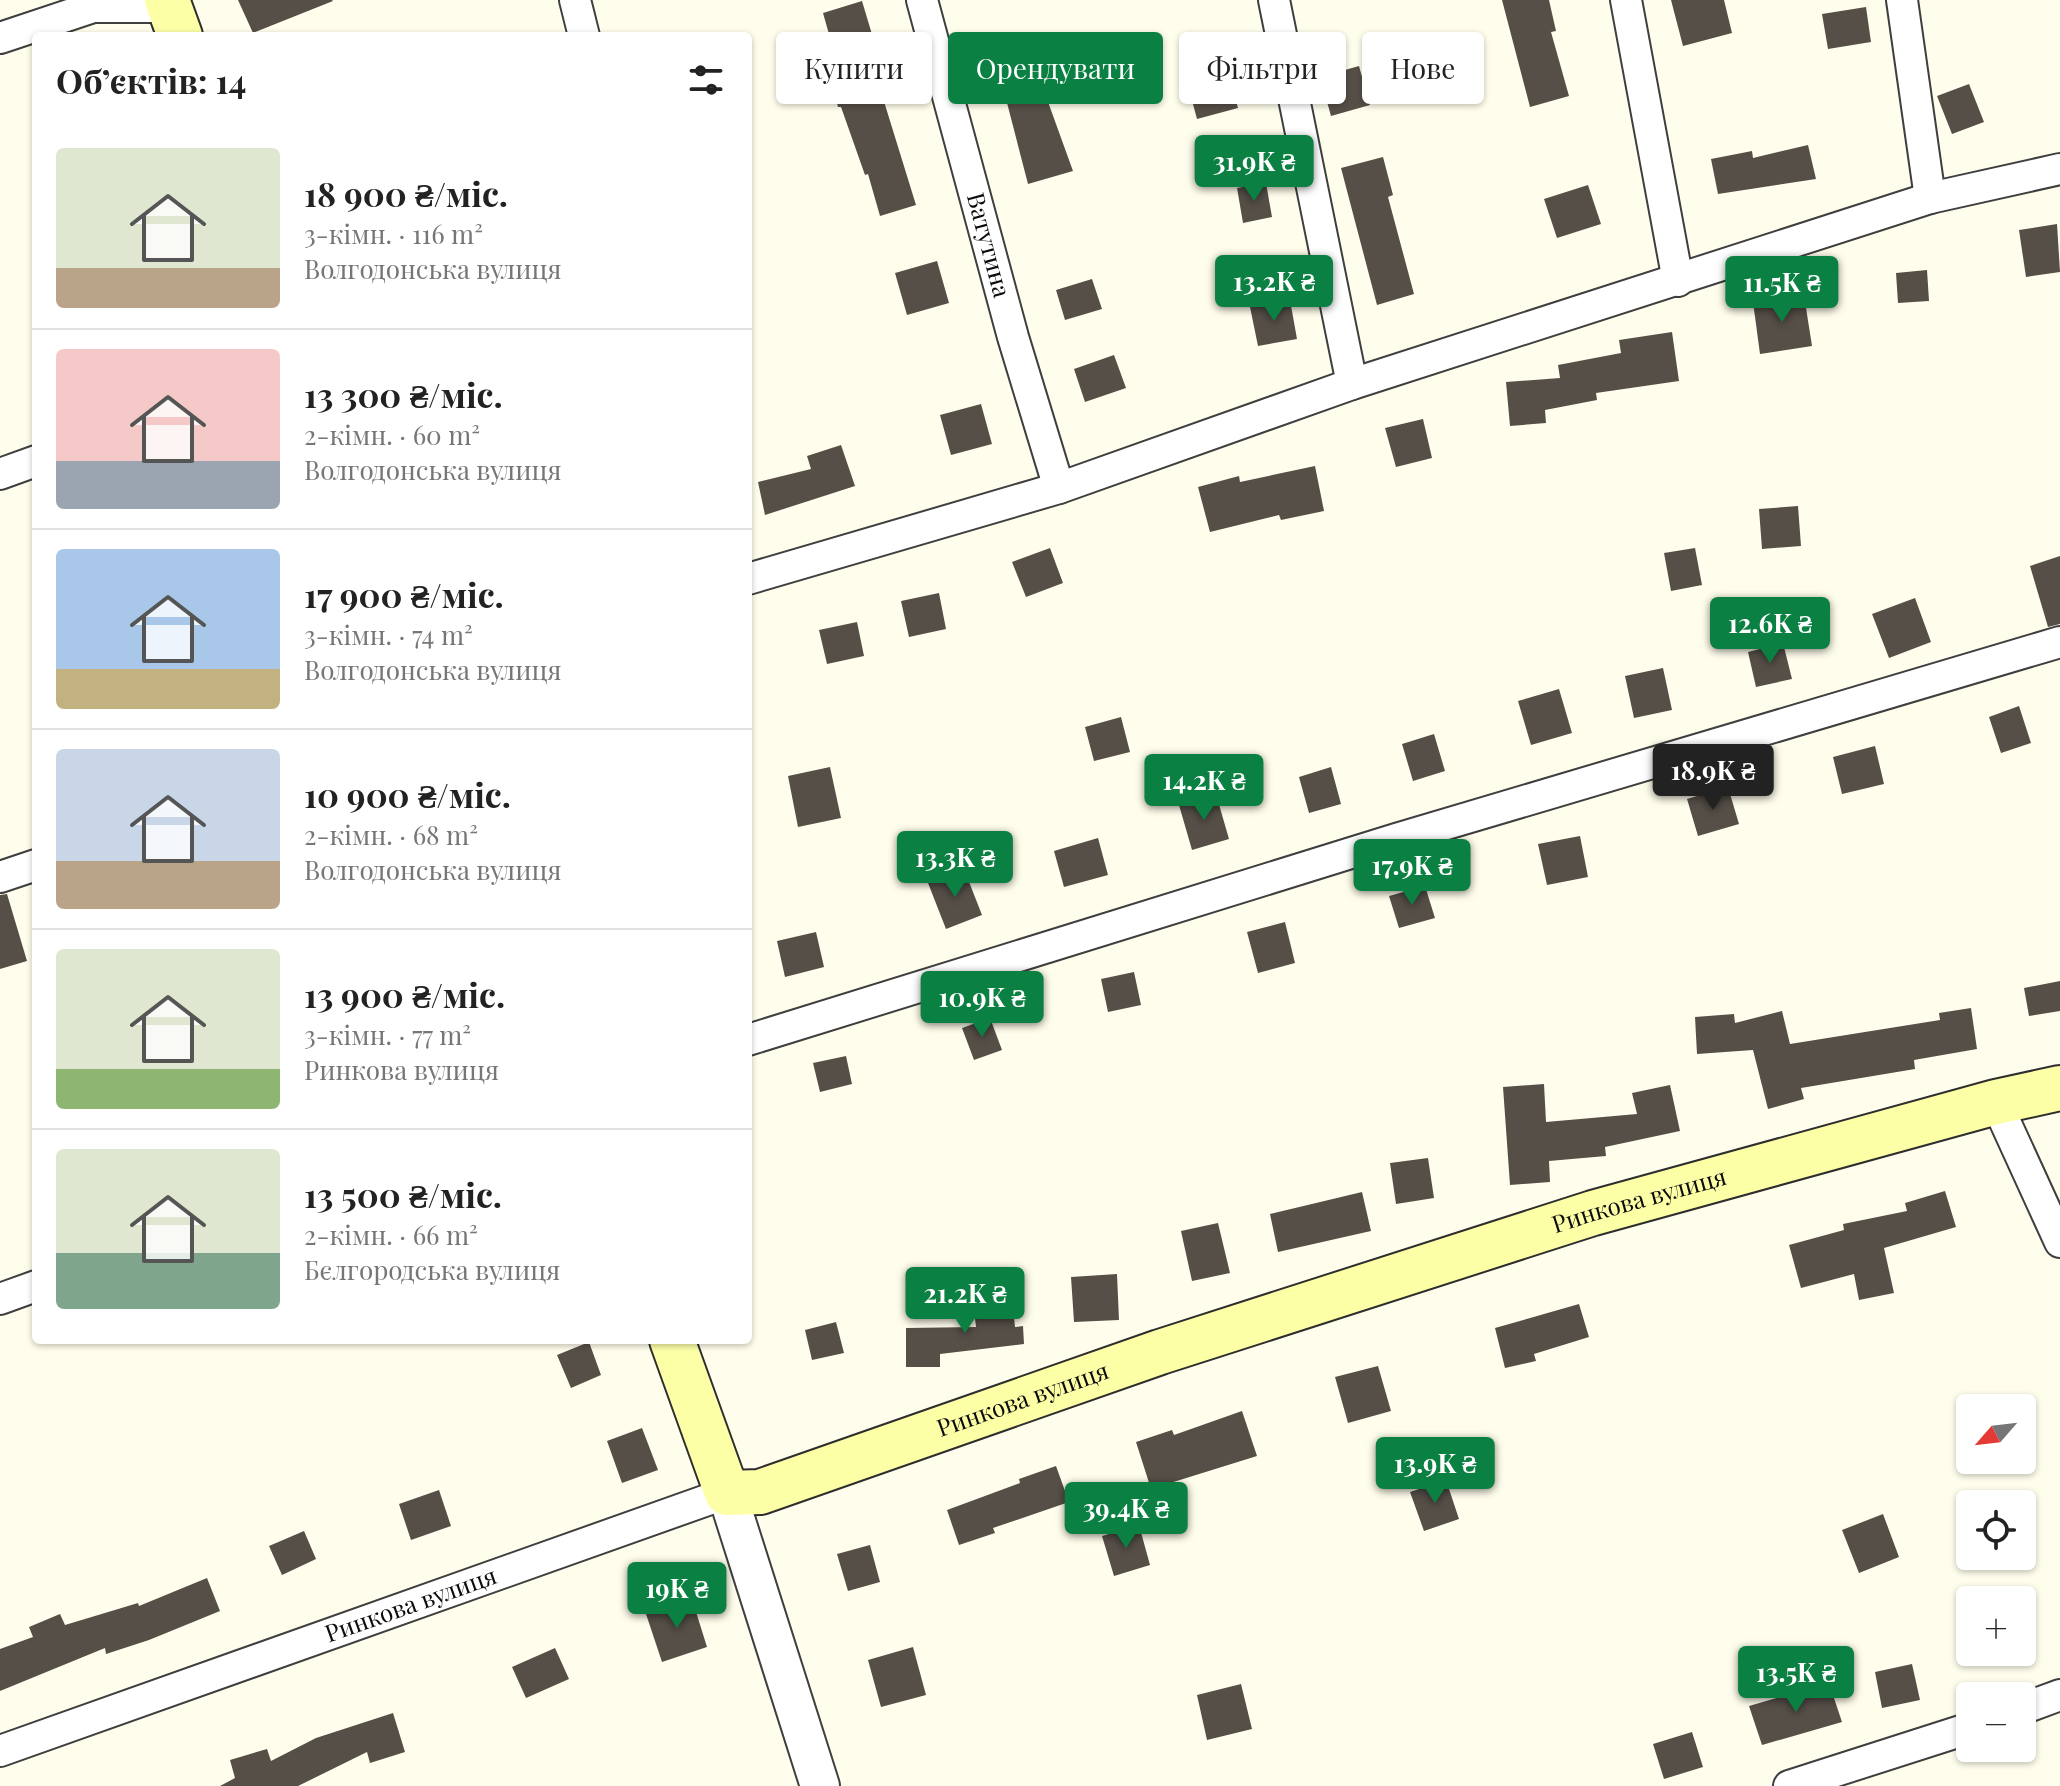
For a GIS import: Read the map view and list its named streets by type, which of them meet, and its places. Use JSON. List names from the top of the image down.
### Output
{
  "streets": {
    "main road": ["Ринкова вулиця"],
    "street": ["Ватутина"]
  },
  "north": "bottom left",
  "page": {
    "chip": [
      "Купити",
      "Орендувати",
      "Фільтри",
      "Нове"
    ],
    "heading": "Об’єктів: 14",
    "list": [
      {
        "name": "18 900 ₴/міс.",
        "note": "3-кімн. · 116 m² · Волгодонська вулиця"
      },
      {
        "name": "13 300 ₴/міс.",
        "note": "2-кімн. · 60 m² · Волгодонська вулиця"
      },
      {
        "name": "17 900 ₴/міс.",
        "note": "3-кімн. · 74 m² · Волгодонська вулиця"
      },
      {
        "name": "10 900 ₴/міс.",
        "note": "2-кімн. · 68 m² · Волгодонська вулиця"
      },
      {
        "name": "13 900 ₴/міс.",
        "note": "3-кімн. · 77 m² · Ринкова вулиця"
      },
      {
        "name": "13 500 ₴/міс.",
        "note": "2-кімн. · 66 m² · Бєлгородська вулиця"
      }
    ],
    "price": [
      "31.9K ₴",
      "13.2K ₴",
      "11.5K ₴",
      "12.6K ₴",
      "18.9K ₴",
      "14.2K ₴",
      "13.3K ₴",
      "17.9K ₴",
      "10.9K ₴",
      "21.2K ₴",
      "13.9K ₴",
      "39.4K ₴",
      "19K ₴",
      "13.5K ₴"
    ],
    "map_buttons": ["+", "−"]
  }
}
